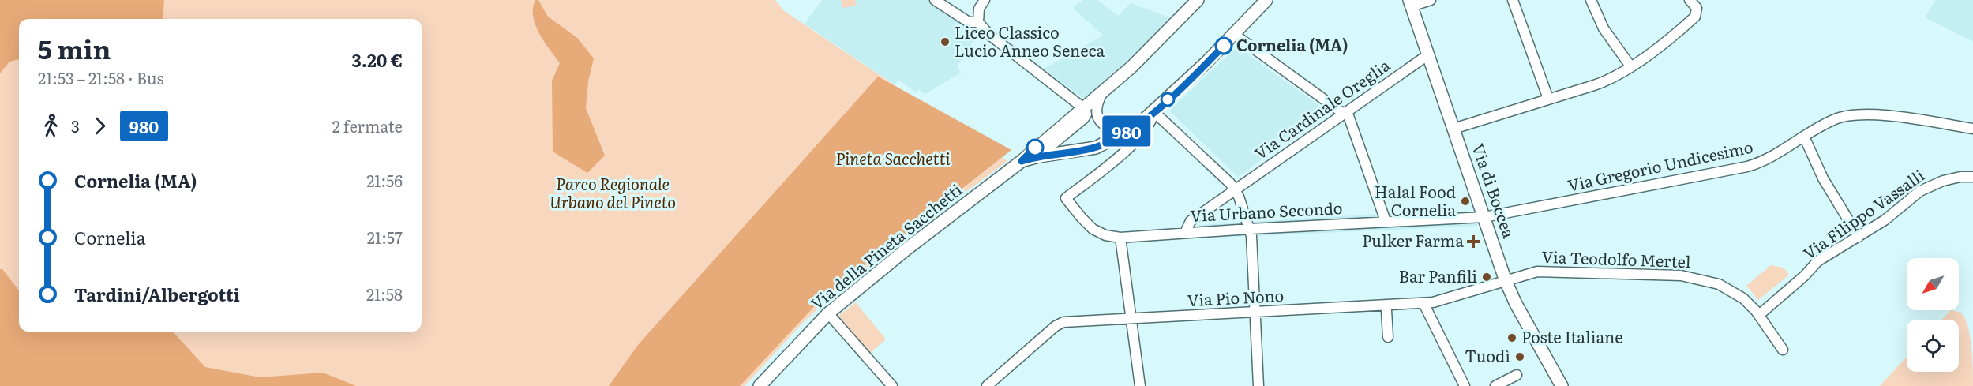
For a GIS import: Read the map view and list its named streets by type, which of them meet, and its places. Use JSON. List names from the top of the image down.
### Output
{
  "streets": {
    "main road": ["Via di Boccea", "Via della Pineta Sacchetti"],
    "street": [
      "Via Cardinale Oreglia",
      "Via Gregorio Undicesimo",
      "Via Urbano Secondo",
      "Via Filippo Vassalli",
      "Via Teodolfo Mertel",
      "Via Pio Nono"
    ]
  },
  "crossings": [
    ["Via Cardinale Oreglia", "Via di Boccea"],
    ["Via Cardinale Oreglia", "Via Urbano Secondo"],
    ["Via Gregorio Undicesimo", "Via di Boccea"],
    ["Via Gregorio Undicesimo", "Via Urbano Secondo"],
    ["Via di Boccea", "Via Urbano Secondo"],
    ["Via di Boccea", "Via Teodolfo Mertel"],
    ["Via di Boccea", "Via Pio Nono"],
    ["Via Filippo Vassalli", "Via Teodolfo Mertel"],
    ["Via Teodolfo Mertel", "Via Pio Nono"]
  ],
  "parks": ["Pineta Sacchetti", "Parco Regionale Urbano del Pineto"],
  "places": {
    "other": [
      "Liceo Classico Lucio Anneo Seneca",
      "Cornelia (MA)",
      "Halal Food Cornelia",
      "Bar Panfili",
      "Poste Italiane",
      "Tuodì"
    ],
    "health": ["Pulker Farma"]
  },
  "lines": ["bus line 980"],
  "north": "bottom left",
  "page": {
    "on_map": "980",
    "heading": ["5 min", "21:53 – 21:58 · Bus", "3.20 €"],
    "legs": ["3", "980", "2 fermate"],
    "list": [
      {
        "name": "Cornelia (MA)",
        "value": "21:56"
      },
      {
        "name": "Cornelia",
        "value": "21:57"
      },
      {
        "name": "Tardini/Albergotti",
        "value": "21:58"
      }
    ]
  }
}
